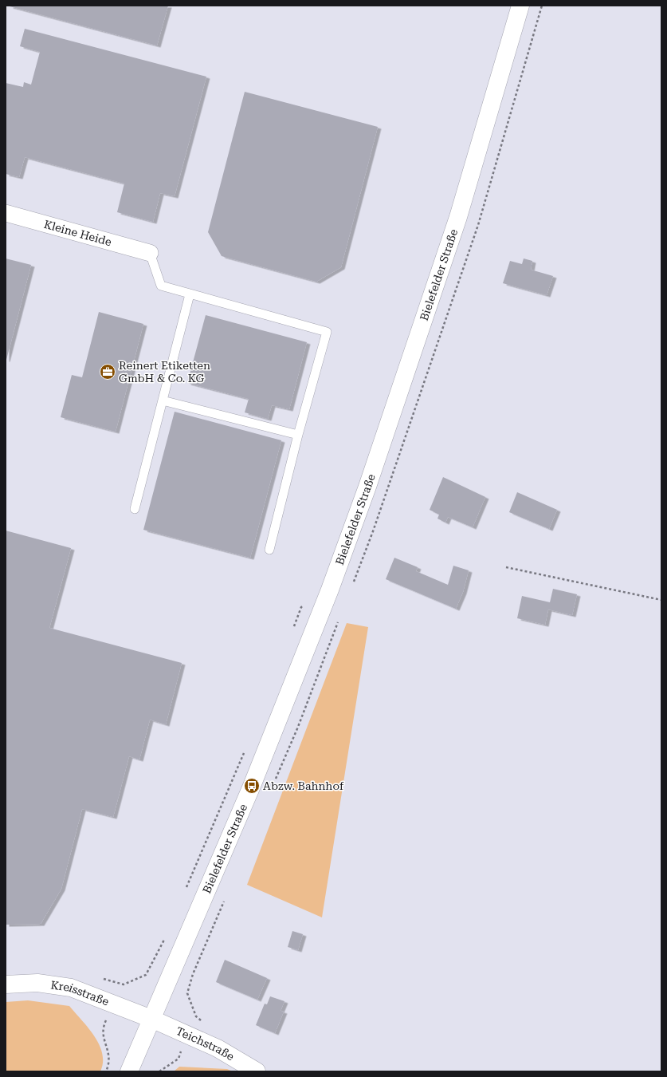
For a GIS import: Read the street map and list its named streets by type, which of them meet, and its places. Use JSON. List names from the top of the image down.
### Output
{
  "streets": {
    "street": [
      "Kleine Heide",
      "Bielefelder Straße",
      "Kreisstraße",
      "Teichstraße"
    ]
  },
  "crossings": [
    ["Bielefelder Straße", "Kreisstraße"],
    ["Bielefelder Straße", "Teichstraße"],
    ["Kreisstraße", "Teichstraße"]
  ],
  "places": {
    "office": ["Reinert Etiketten GmbH & Co. KG"],
    "bus stop": ["Abzw. Bahnhof"]
  }
}
